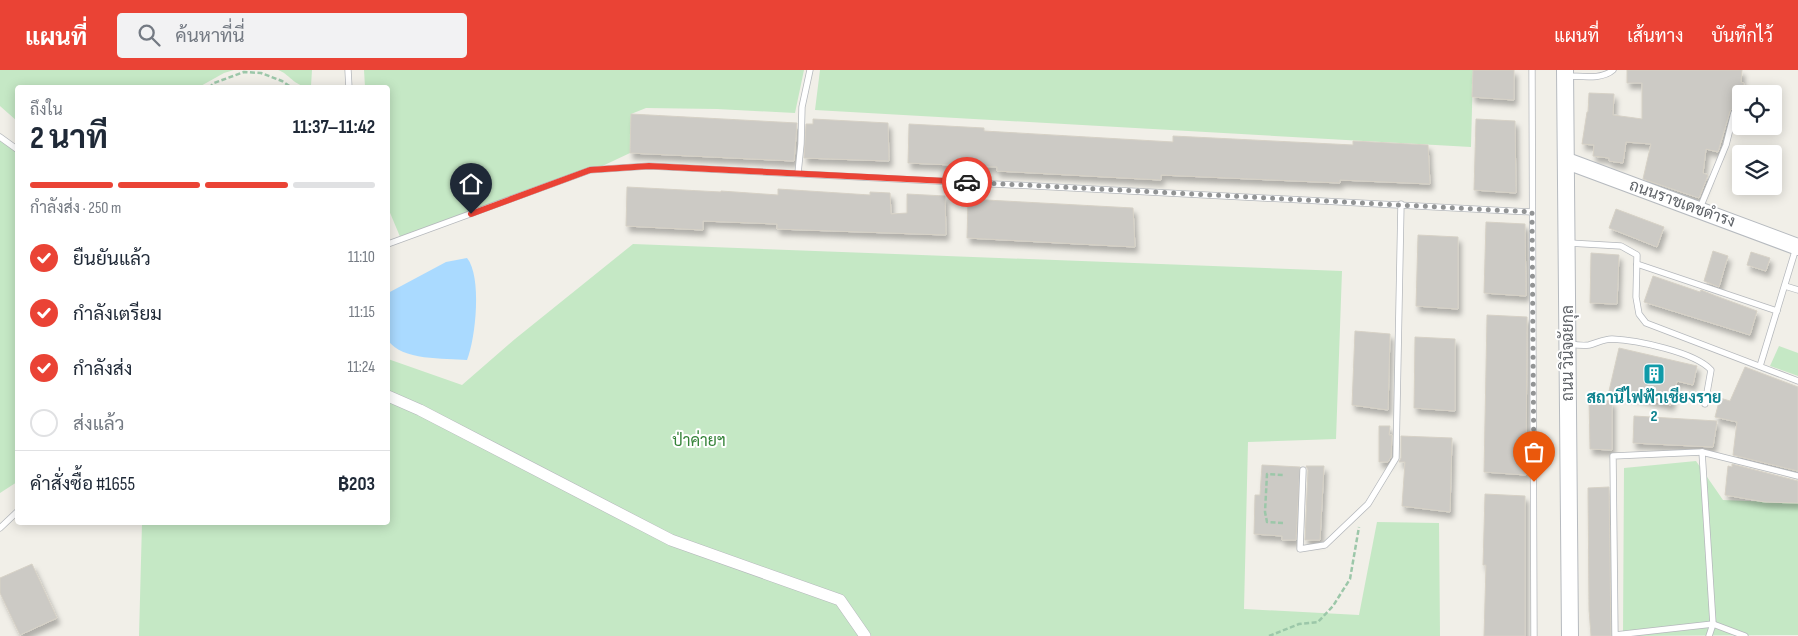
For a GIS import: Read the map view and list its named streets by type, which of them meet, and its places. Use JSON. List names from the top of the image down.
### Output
{
  "streets": {
    "street": ["ถนนราชเดชดำรง", "ถนน วินิจฉัยกุล"]
  },
  "crossings": [
    ["ถนนราชเดชดำรง", "ถนน วินิจฉัยกุล"]
  ],
  "parks": ["ป่าค่ายฯ"],
  "places": {
    "building": ["สถานีไฟฟ้าเชียงราย 2"]
  },
  "page": {
    "header": "แผนที่",
    "search": "ค้นหาที่นี่",
    "nav": ["แผนที่", "เส้นทาง", "บันทึกไว้"],
    "heading": ["2 นาที", "ถึงใน", "11:37–11:42"],
    "panel": ["คำสั่งซื้อ #1655", "฿203"],
    "bar": "กำลังส่ง · 250 m",
    "list": [
      ["ยืนยันแล้ว", "11:10"],
      ["กำลังเตรียม", "11:15"],
      ["กำลังส่ง", "11:24"],
      "ส่งแล้ว"
    ]
  }
}
